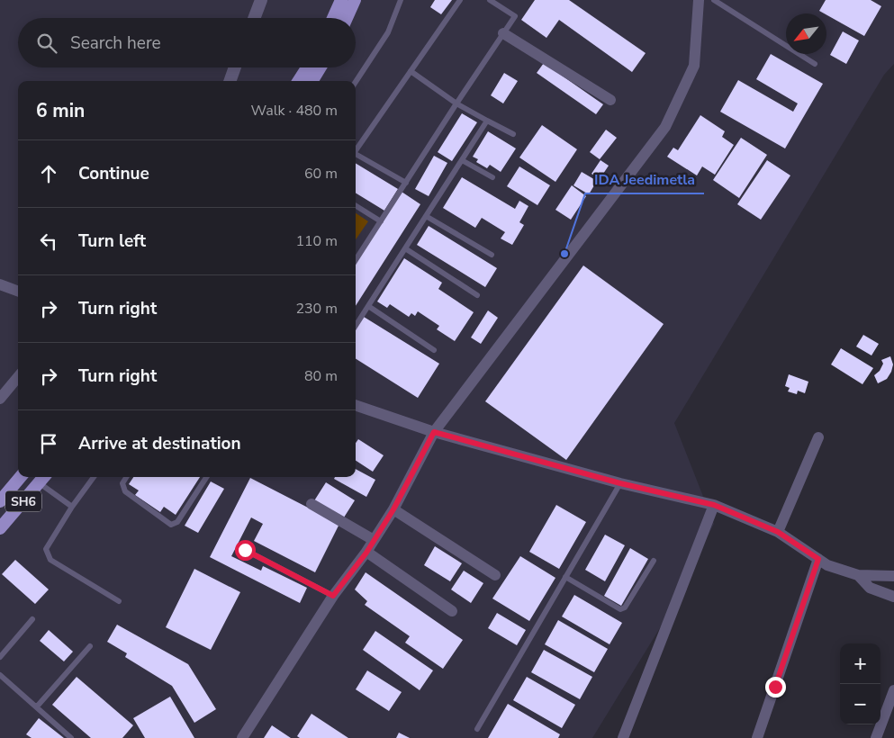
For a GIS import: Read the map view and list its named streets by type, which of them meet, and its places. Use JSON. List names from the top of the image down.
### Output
{
  "streets": {
    "main road": ["SH6"]
  },
  "places": ["IDA Jeedimetla"],
  "north": "bottom left",
  "page": {
    "search": "Search here",
    "heading": ["6 min", "Walk · 480 m"],
    "list": [
      ["Continue", "60 m"],
      ["Turn left", "110 m"],
      ["Turn right", "230 m"],
      ["Turn right", "80 m"],
      "Arrive at destination"
    ],
    "map_buttons": ["+", "−"]
  }
}
